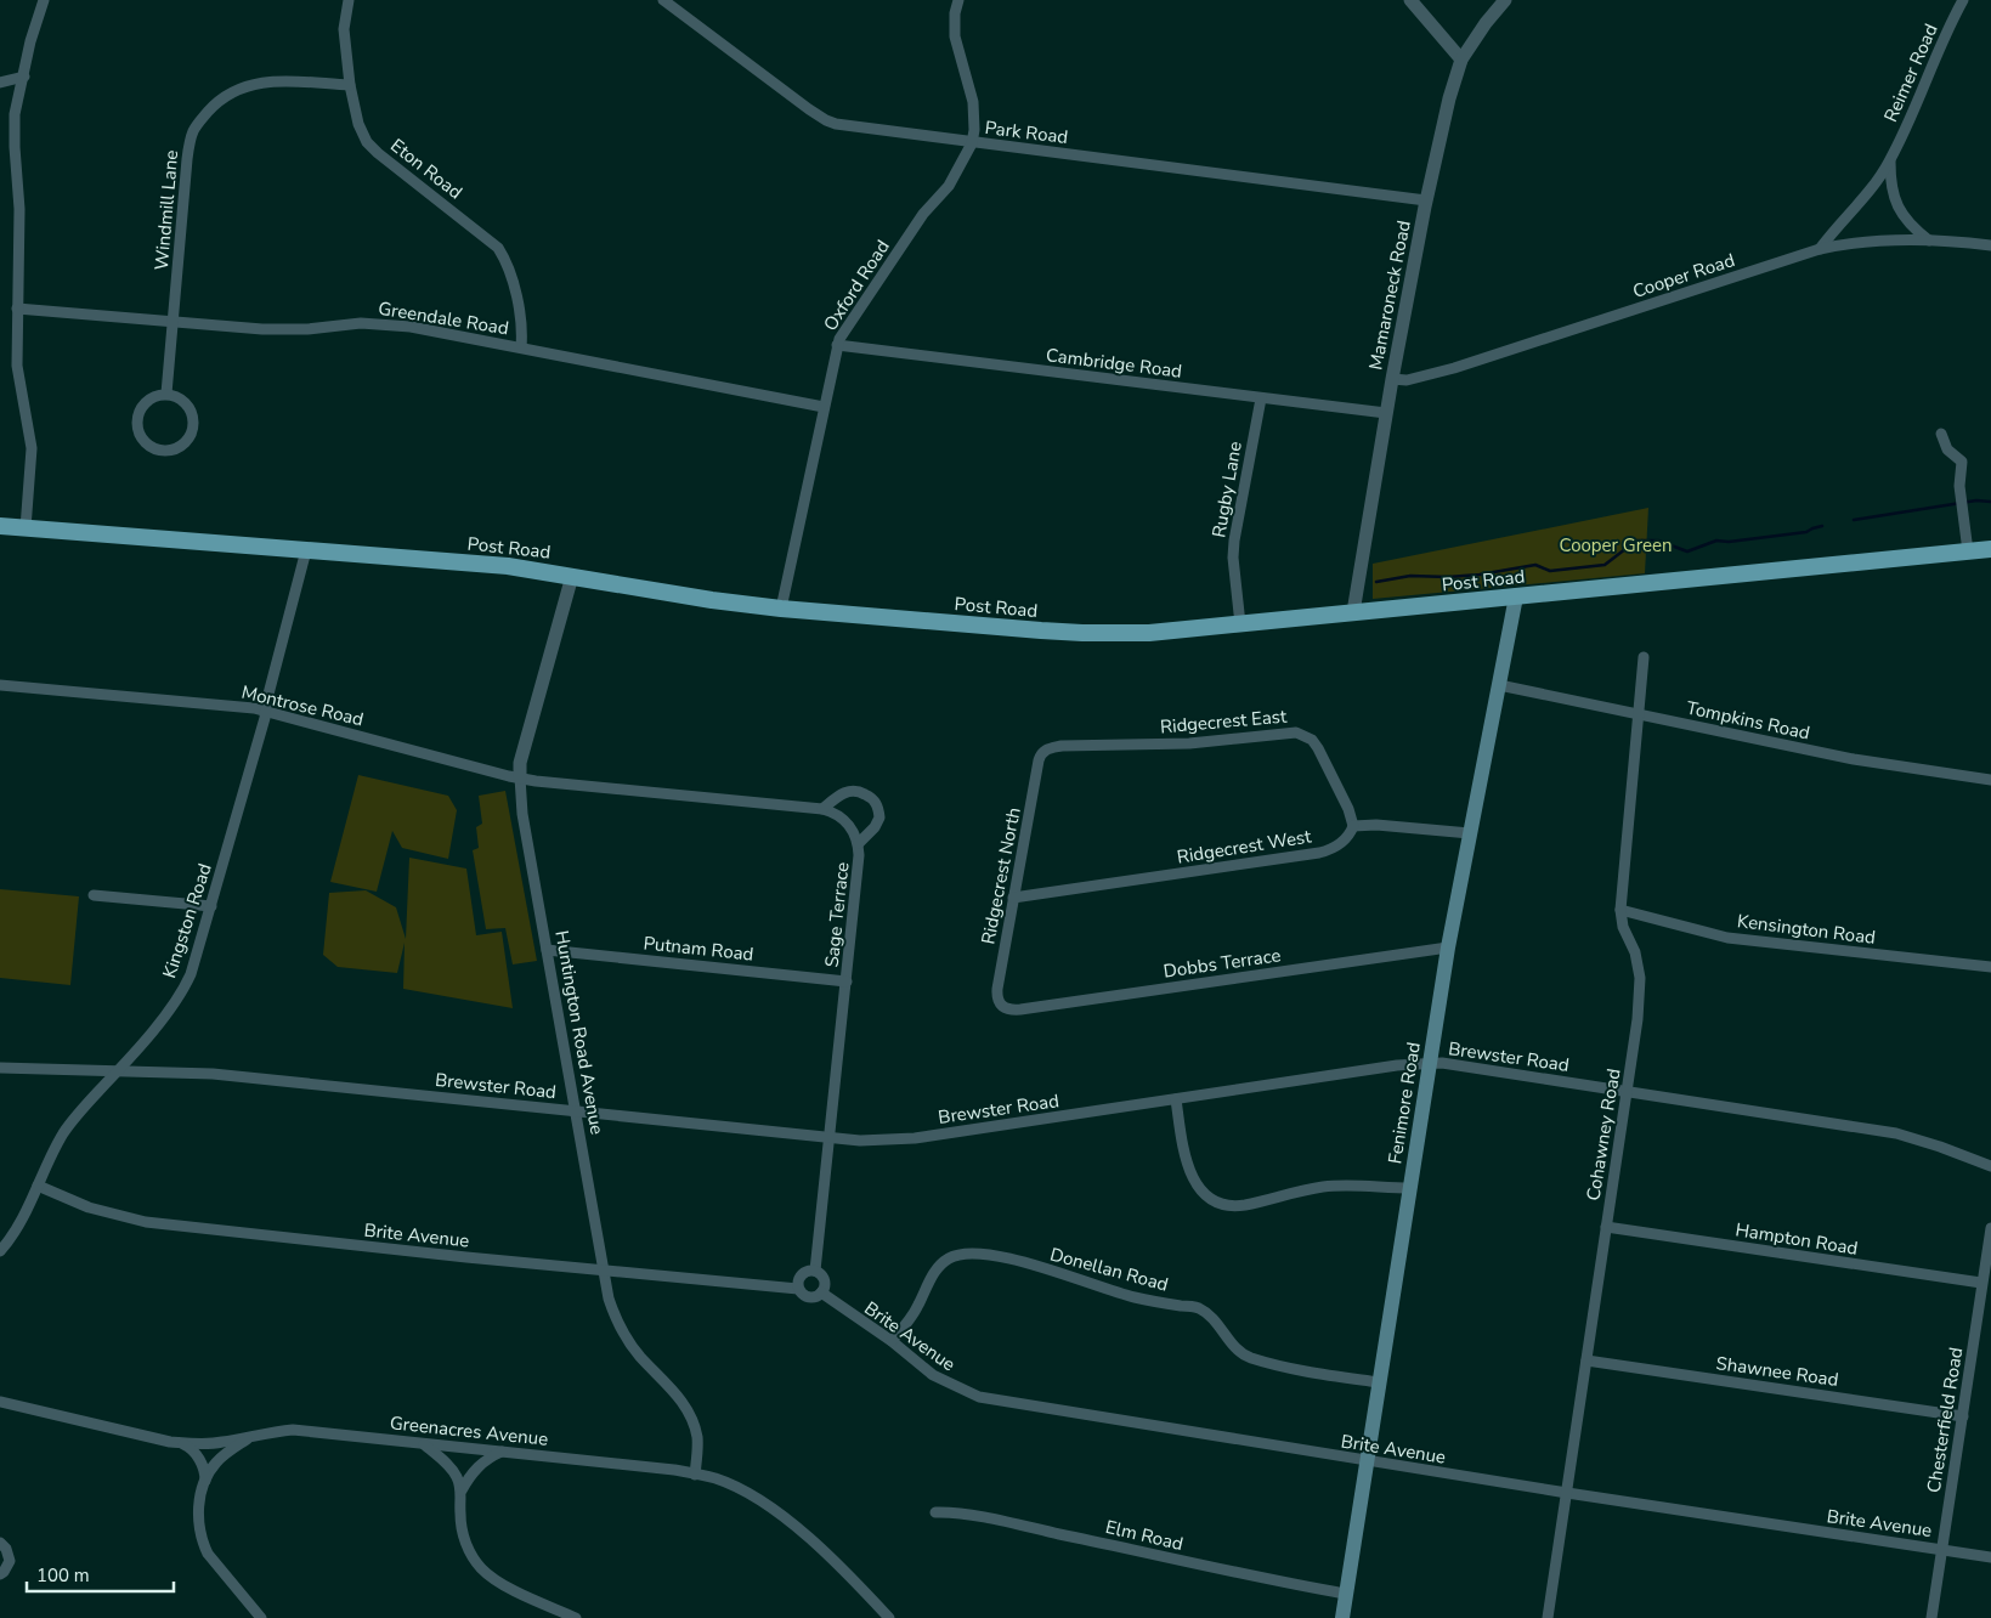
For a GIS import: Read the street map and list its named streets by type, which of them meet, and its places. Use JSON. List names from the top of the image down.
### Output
{
  "streets": {
    "main road": ["Post Road", "Fenimore Road"],
    "street": [
      "Reimer Road",
      "Park Road",
      "Eton Road",
      "Windmill Lane",
      "Cooper Road",
      "Oxford Road",
      "Mamaroneck Road",
      "Greendale Road",
      "Cambridge Road",
      "Rugby Lane",
      "Montrose Road",
      "Tompkins Road",
      "Ridgecrest East",
      "Ridgecrest West",
      "Ridgecrest North",
      "Sage Terrace",
      "Kingston Road",
      "Kensington Road",
      "Putnam Road",
      "Dobbs Terrace",
      "Huntington Road Avenue",
      "Brewster Road",
      "Cohawney Road",
      "Brite Avenue",
      "Hampton Road",
      "Donellan Road",
      "Shawnee Road",
      "Chesterfield Road",
      "Greenacres Avenue",
      "Elm Road"
    ]
  },
  "crossings": [
    ["Reimer Road", "Cooper Road"],
    ["Park Road", "Oxford Road"],
    ["Park Road", "Mamaroneck Road"],
    ["Eton Road", "Windmill Lane"],
    ["Eton Road", "Greendale Road"],
    ["Windmill Lane", "Greendale Road"],
    ["Cooper Road", "Mamaroneck Road"],
    ["Oxford Road", "Greendale Road"],
    ["Oxford Road", "Cambridge Road"],
    ["Oxford Road", "Post Road"],
    ["Mamaroneck Road", "Cambridge Road"],
    ["Mamaroneck Road", "Post Road"],
    ["Cambridge Road", "Rugby Lane"],
    ["Rugby Lane", "Post Road"],
    ["Post Road", "Kingston Road"],
    ["Post Road", "Huntington Road Avenue"],
    ["Post Road", "Fenimore Road"],
    ["Montrose Road", "Sage Terrace"],
    ["Montrose Road", "Kingston Road"],
    ["Montrose Road", "Huntington Road Avenue"],
    ["Tompkins Road", "Fenimore Road"],
    ["Tompkins Road", "Cohawney Road"],
    ["Ridgecrest East", "Ridgecrest West"],
    ["Ridgecrest East", "Ridgecrest North"],
    ["Ridgecrest West", "Ridgecrest North"],
    ["Ridgecrest North", "Dobbs Terrace"],
    ["Sage Terrace", "Putnam Road"],
    ["Sage Terrace", "Huntington Road Avenue"],
    ["Sage Terrace", "Brewster Road"],
    ["Sage Terrace", "Brite Avenue"],
    ["Kingston Road", "Brewster Road"],
    ["Kingston Road", "Brite Avenue"],
    ["Kensington Road", "Cohawney Road"],
    ["Putnam Road", "Huntington Road Avenue"],
    ["Dobbs Terrace", "Fenimore Road"],
    ["Huntington Road Avenue", "Brewster Road"],
    ["Huntington Road Avenue", "Brite Avenue"],
    ["Huntington Road Avenue", "Greenacres Avenue"],
    ["Brewster Road", "Fenimore Road"],
    ["Brewster Road", "Cohawney Road"],
    ["Fenimore Road", "Brite Avenue"],
    ["Fenimore Road", "Donellan Road"],
    ["Fenimore Road", "Elm Road"],
    ["Cohawney Road", "Brite Avenue"],
    ["Cohawney Road", "Hampton Road"],
    ["Cohawney Road", "Shawnee Road"],
    ["Brite Avenue", "Donellan Road"],
    ["Brite Avenue", "Chesterfield Road"],
    ["Hampton Road", "Chesterfield Road"],
    ["Shawnee Road", "Chesterfield Road"]
  ],
  "parks": ["Cooper Green"],
  "scale_bar": "100 m"
}
